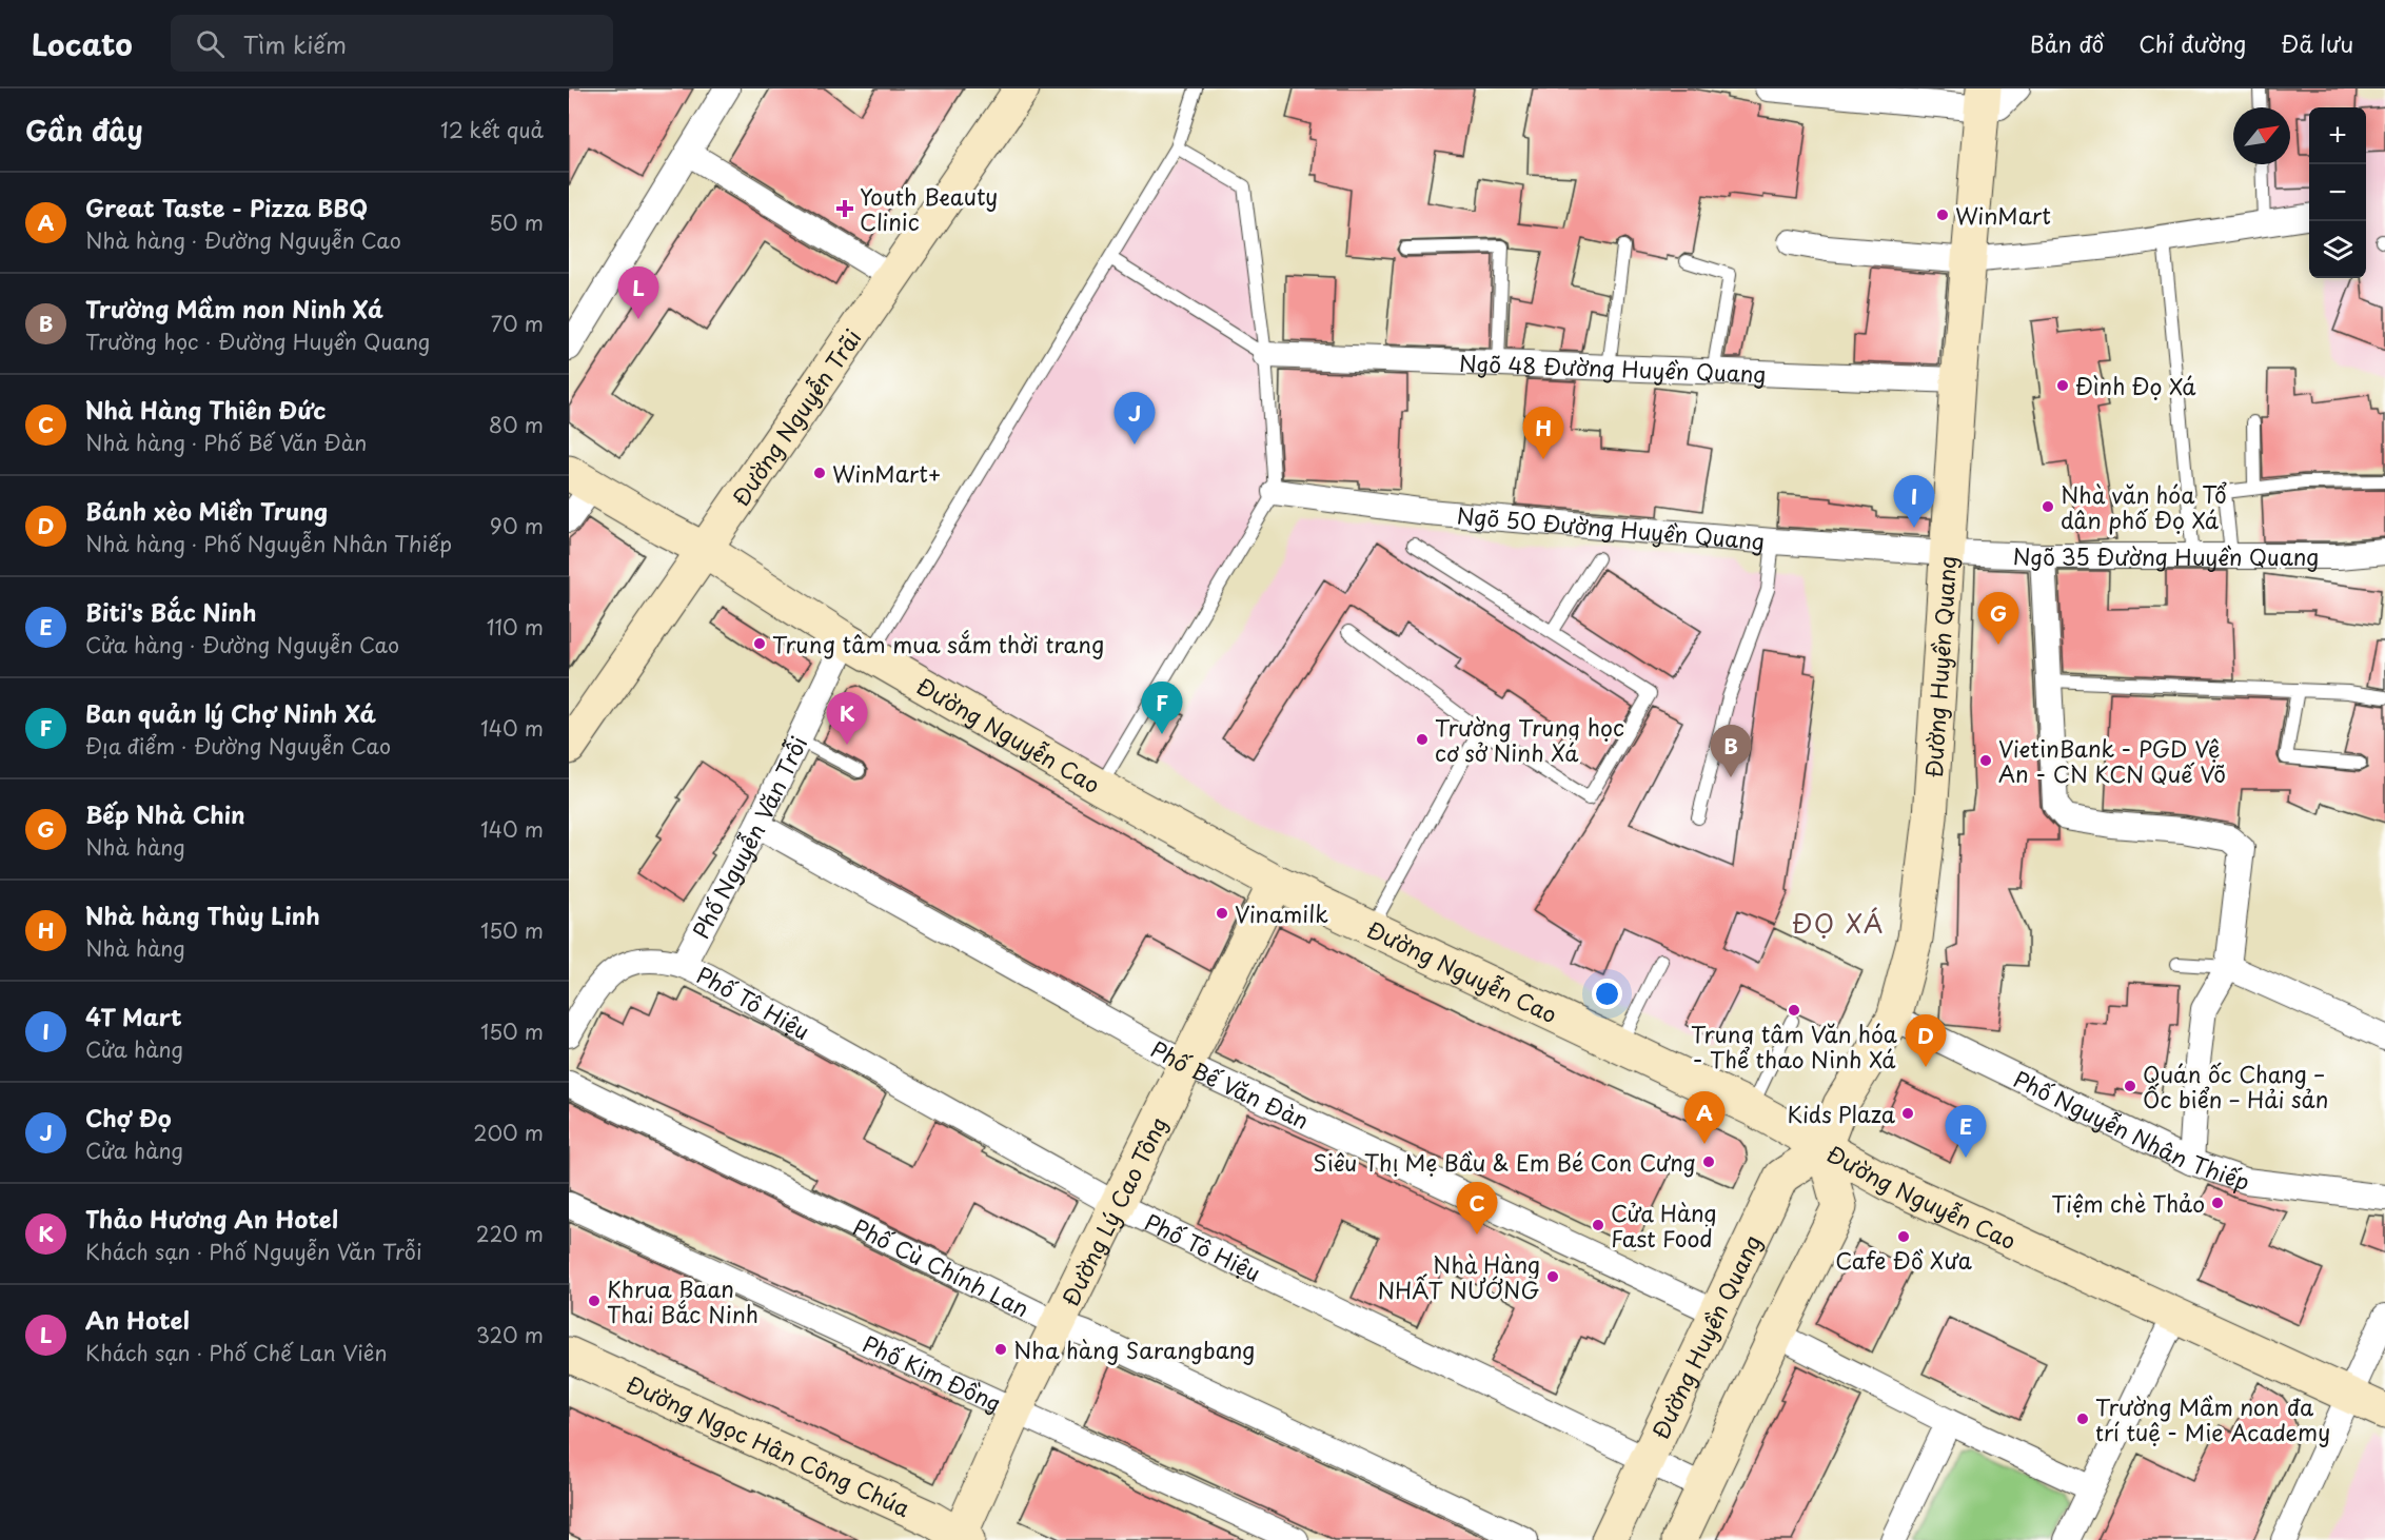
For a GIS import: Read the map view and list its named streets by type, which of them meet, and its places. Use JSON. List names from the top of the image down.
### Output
{
  "streets": {
    "main road": [
      "Đường Nguyễn Trãi",
      "Đường Huyền Quang",
      "Đường Nguyễn Cao",
      "Đường Lý Cao Tông",
      "Đường Ngọc Hân Công Chúa"
    ],
    "street": [
      "Ngõ 48 Đường Huyền Quang",
      "Ngõ 50 Đường Huyền Quang",
      "Ngõ 35 Đường Huyền Quang",
      "Phố Nguyễn Văn Trỗi",
      "Phố Tô Hiệu",
      "Phố Bế Văn Đàn",
      "Phố Nguyễn Nhân Thiếp",
      "Phố Cù Chính Lan",
      "Phố Kim Đồng"
    ]
  },
  "crossings": [
    ["Ngõ 48 Đường Huyền Quang", "Đường Huyền Quang"],
    ["Đường Nguyễn Trãi", "Đường Nguyễn Cao"],
    ["Ngõ 50 Đường Huyền Quang", "Ngõ 35 Đường Huyền Quang"],
    ["Ngõ 50 Đường Huyền Quang", "Đường Huyền Quang"],
    ["Ngõ 35 Đường Huyền Quang", "Đường Huyền Quang"],
    ["Đường Huyền Quang", "Đường Nguyễn Cao"],
    ["Đường Huyền Quang", "Phố Tô Hiệu"],
    ["Đường Huyền Quang", "Phố Bế Văn Đàn"],
    ["Đường Huyền Quang", "Phố Nguyễn Nhân Thiếp"],
    ["Đường Nguyễn Cao", "Phố Nguyễn Văn Trỗi"],
    ["Đường Nguyễn Cao", "Đường Lý Cao Tông"],
    ["Phố Nguyễn Văn Trỗi", "Phố Tô Hiệu"],
    ["Phố Nguyễn Văn Trỗi", "Phố Bế Văn Đàn"],
    ["Phố Tô Hiệu", "Đường Lý Cao Tông"],
    ["Phố Bế Văn Đàn", "Đường Lý Cao Tông"],
    ["Đường Lý Cao Tông", "Phố Cù Chính Lan"],
    ["Đường Lý Cao Tông", "Phố Kim Đồng"],
    ["Đường Lý Cao Tông", "Đường Ngọc Hân Công Chúa"]
  ],
  "districts": ["ĐỌ XÁ"],
  "places": {
    "health": ["Youth Beauty Clinic"],
    "other": [
      "WinMart",
      "Đình Đọ Xá",
      "WinMart+",
      "Nhà văn hóa Tổ dân phố Đọ Xá",
      "Trung tâm mua sắm thời trang",
      "Trường Trung học cơ sở Ninh Xá",
      "VietinBank - PGD Vệ An - CN KCN Quế Võ",
      "Vinamilk",
      "Trung tâm Văn hóa - Thể thao Ninh Xá",
      "Quán ốc Chang – Ốc biển – Hải sản",
      "Kids Plaza",
      "Siêu Thị Mẹ Bầu & Em Bé Con Cưng",
      "Tiệm chè Thảo",
      "Cửa Hàng Fast Food",
      "Cafe Đồ Xưa",
      "Nhà Hàng NHẤT NƯỚNG",
      "Khrua Baan Thai Bắc Ninh",
      "Nha hàng Sarangbang",
      "Trường Mầm non đa trí tuệ - Mie Academy"
    ]
  },
  "north": "top right",
  "page": {
    "header": "Locato",
    "search": "Tìm kiếm",
    "nav": ["Bản đồ", "Chỉ đường", "Đã lưu"],
    "heading": ["Gần đây", "12 kết quả"],
    "map_buttons": ["+", "−"],
    "list": [
      {
        "mark": "A",
        "name": "Great Taste - Pizza BBQ",
        "note": "Nhà hàng · Đường Nguyễn Cao",
        "value": "50 m"
      },
      {
        "mark": "B",
        "name": "Trường Mầm non Ninh Xá",
        "note": "Trường học · Đường Huyền Quang",
        "value": "70 m"
      },
      {
        "mark": "C",
        "name": "Nhà Hàng Thiên Đức",
        "note": "Nhà hàng · Phố Bế Văn Đàn",
        "value": "80 m"
      },
      {
        "mark": "D",
        "name": "Bánh xèo Miền Trung",
        "note": "Nhà hàng · Phố Nguyễn Nhân Thiếp",
        "value": "90 m"
      },
      {
        "mark": "E",
        "name": "Biti's Bắc Ninh",
        "note": "Cửa hàng · Đường Nguyễn Cao",
        "value": "110 m"
      },
      {
        "mark": "F",
        "name": "Ban quản lý Chợ Ninh Xá",
        "note": "Địa điểm · Đường Nguyễn Cao",
        "value": "140 m"
      },
      {
        "mark": "G",
        "name": "Bếp Nhà Chin",
        "note": "Nhà hàng",
        "value": "140 m"
      },
      {
        "mark": "H",
        "name": "Nhà hàng Thùy Linh",
        "note": "Nhà hàng",
        "value": "150 m"
      },
      {
        "mark": "I",
        "name": "4T Mart",
        "note": "Cửa hàng",
        "value": "150 m"
      },
      {
        "mark": "J",
        "name": "Chợ Đọ",
        "note": "Cửa hàng",
        "value": "200 m"
      },
      {
        "mark": "K",
        "name": "Thảo Hương An Hotel",
        "note": "Khách sạn · Phố Nguyễn Văn Trỗi",
        "value": "220 m"
      },
      {
        "mark": "L",
        "name": "An Hotel",
        "note": "Khách sạn · Phố Chế Lan Viên",
        "value": "320 m"
      }
    ],
    "pins": [
      "L",
      "J",
      "H",
      "I",
      "G",
      "F",
      "K",
      "B",
      "D",
      "A",
      "E",
      "C"
    ]
  }
}
